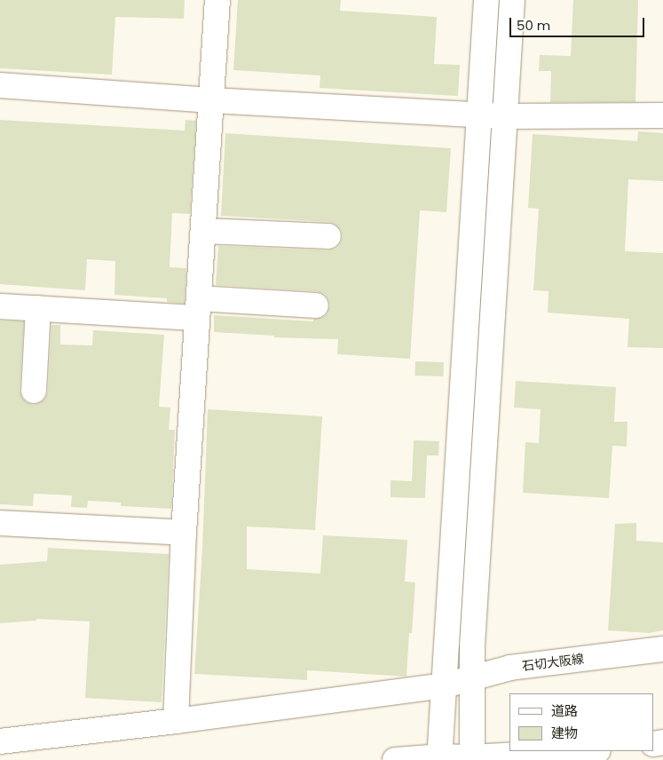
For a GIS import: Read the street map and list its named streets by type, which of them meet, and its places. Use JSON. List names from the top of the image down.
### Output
{
  "streets": {
    "street": ["石切大阪線"]
  },
  "legend": ["道路", "建物"],
  "scale_bar": "50 m"
}
